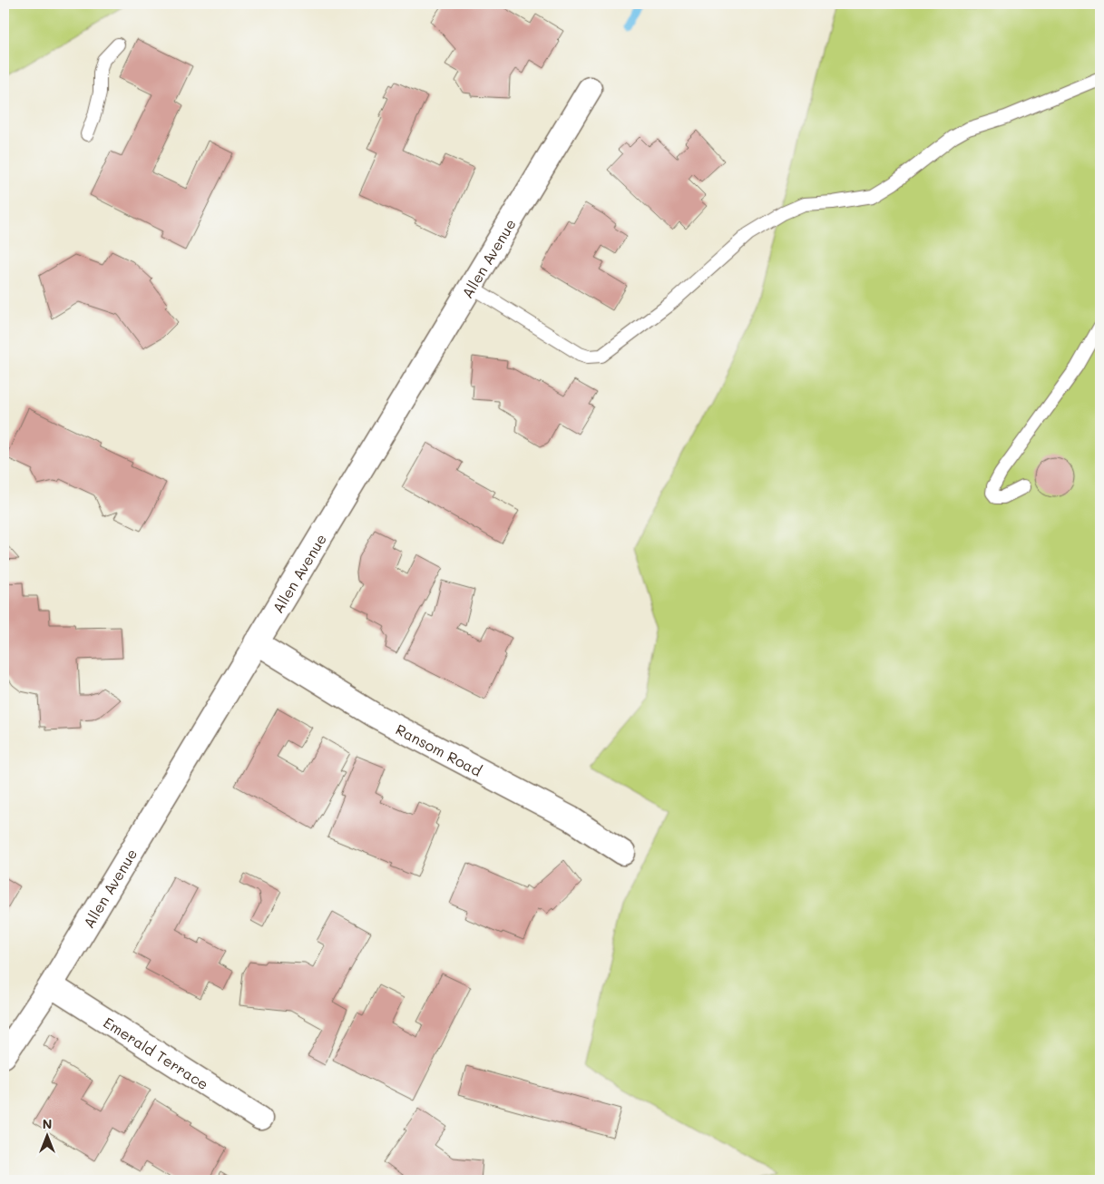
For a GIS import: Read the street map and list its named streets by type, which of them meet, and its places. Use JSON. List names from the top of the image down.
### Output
{
  "streets": {
    "street": ["Allen Avenue", "Ransom Road", "Emerald Terrace"]
  },
  "crossings": [
    ["Allen Avenue", "Ransom Road"],
    ["Allen Avenue", "Emerald Terrace"]
  ],
  "north": "top"
}
